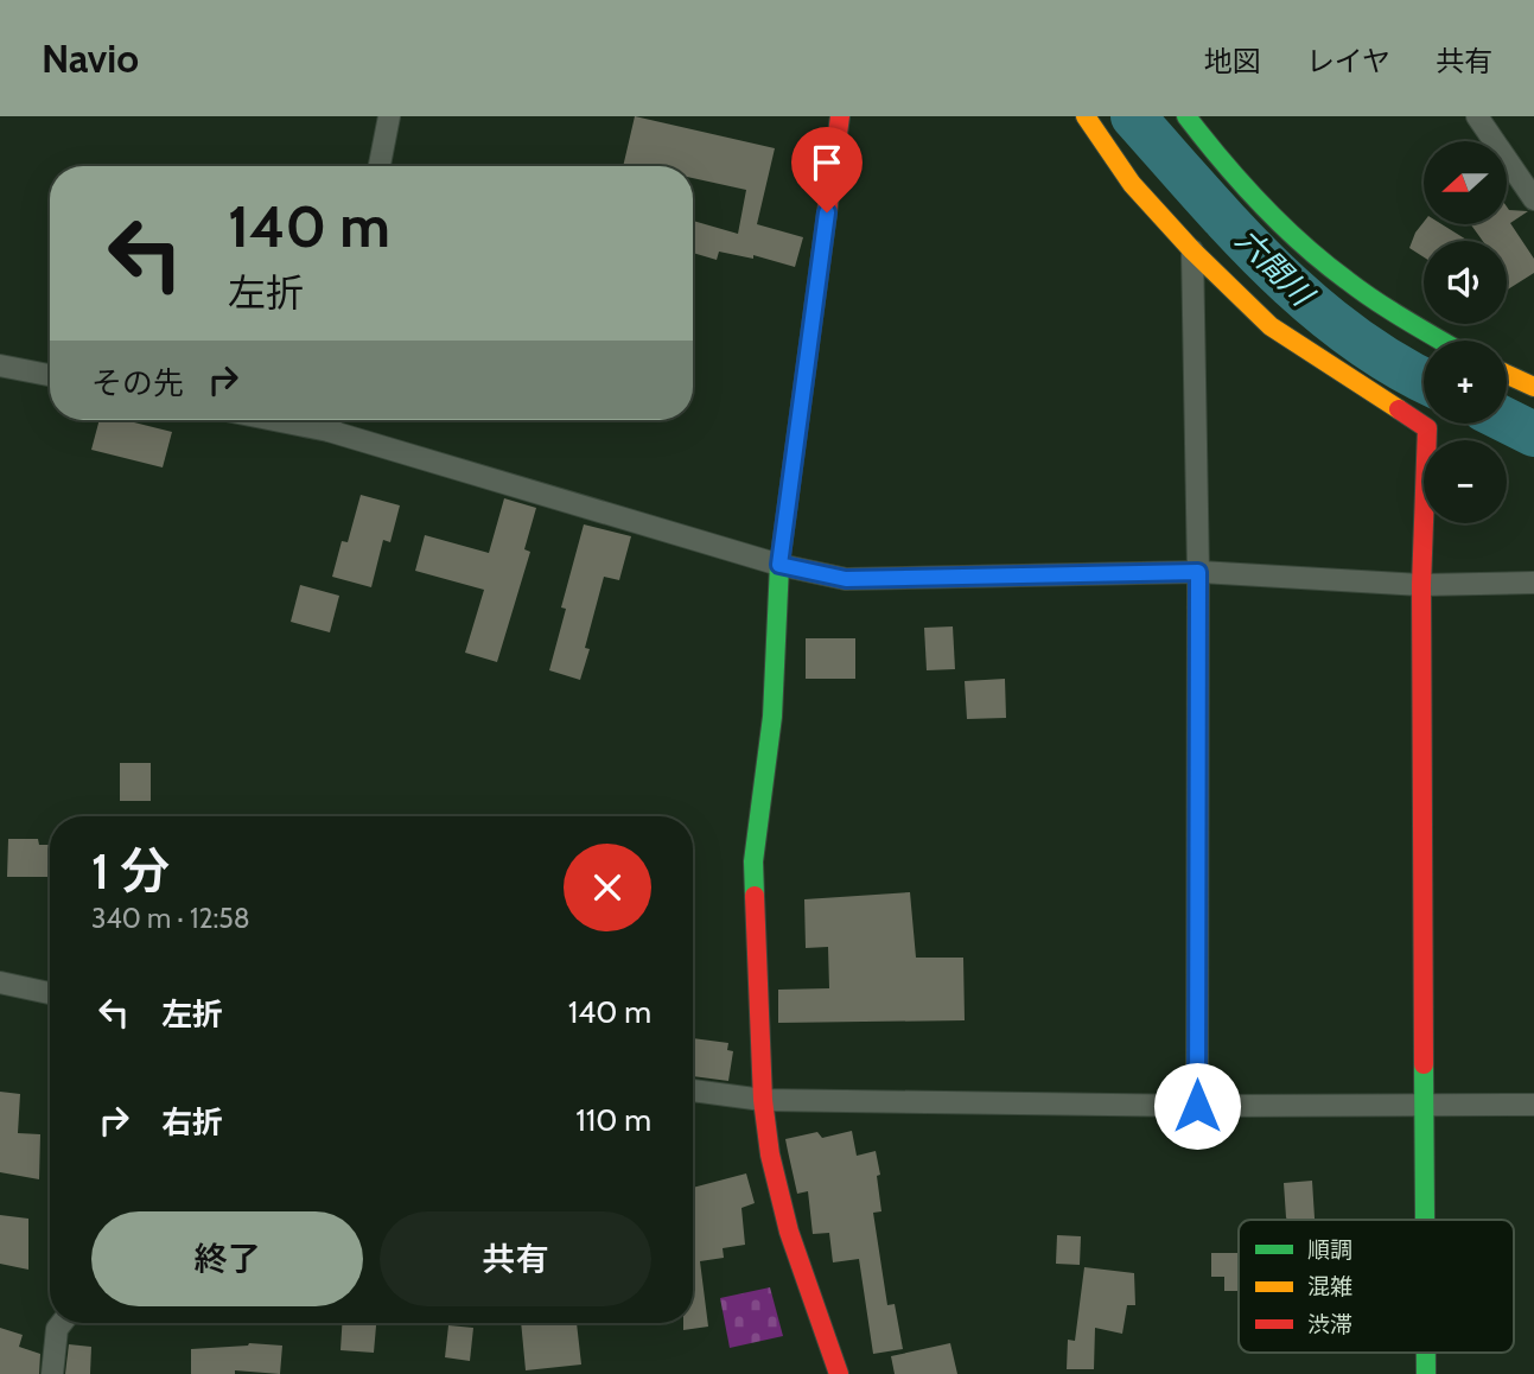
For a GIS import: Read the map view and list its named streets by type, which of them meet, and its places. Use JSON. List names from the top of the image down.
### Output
{
  "water": ["六間川"],
  "legend": ["順調", "混雑", "渋滞"],
  "north": "left",
  "page": {
    "header": "Navio",
    "nav": ["地図", "レイヤ", "共有"],
    "map_buttons": ["+", "−"],
    "turn": ["140 m", "左折"],
    "then": "その先",
    "heading": ["1 分", "340 m · 12:58"],
    "list": [
      {
        "name": "左折",
        "value": "140 m"
      },
      {
        "name": "右折",
        "value": "110 m"
      }
    ],
    "buttons": ["終了", "共有"]
  }
}
